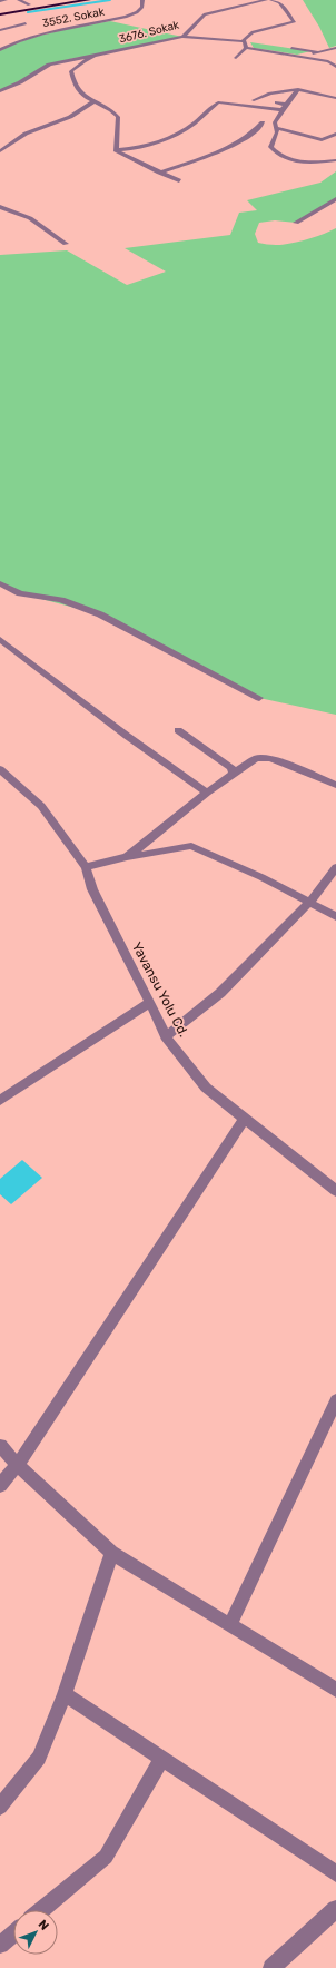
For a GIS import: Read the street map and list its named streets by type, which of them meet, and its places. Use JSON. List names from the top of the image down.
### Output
{
  "streets": {
    "street": ["3552. Sokak", "3676. Sokak", "Yavansu Yolu Cd."]
  },
  "north": "top right"
}
